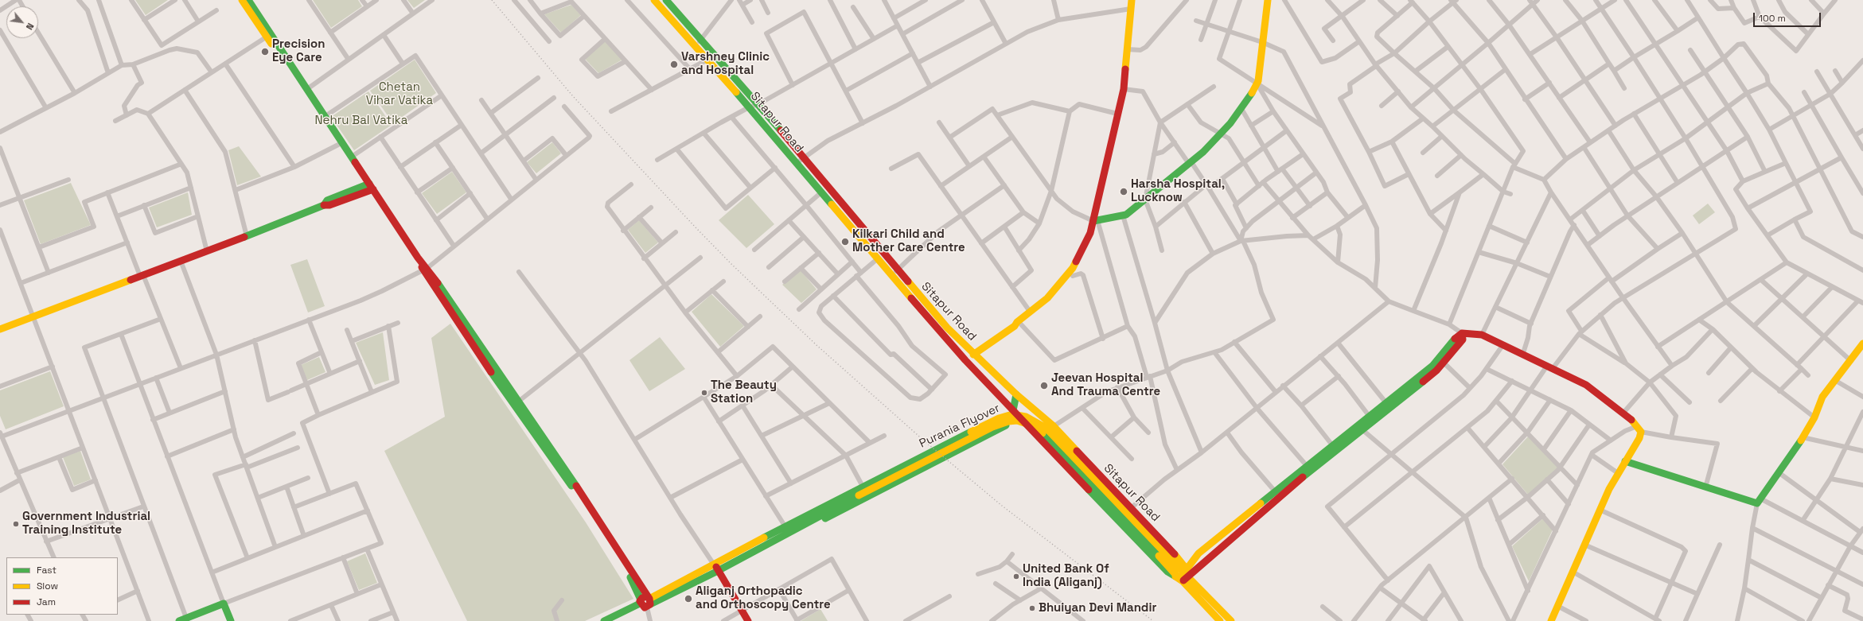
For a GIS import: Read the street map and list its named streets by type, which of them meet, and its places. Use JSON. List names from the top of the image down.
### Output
{
  "streets": {
    "main road": ["Sitapur Road", "Purania Flyover"]
  },
  "crossings": [
    ["Sitapur Road", "Purania Flyover"]
  ],
  "parks": ["Chetan Vihar Vatika", "Nehru Bal Vatika"],
  "places": [
    "Precision Eye Care",
    "Varshney Clinic and Hospital",
    "Harsha Hospital, Lucknow",
    "Kilkari Child and Mother Care Centre",
    "Jeevan Hospital And Trauma Centre",
    "The Beauty Station",
    "Government Industrial Training Institute",
    "United Bank Of India (Aliganj)",
    "Aliganj Orthopadic and Orthoscopy Centre",
    "Bhuiyan Devi Mandir"
  ],
  "legend": ["Fast", "Slow", "Jam"],
  "scale_bar": "100 m",
  "north": "bottom right"
}
